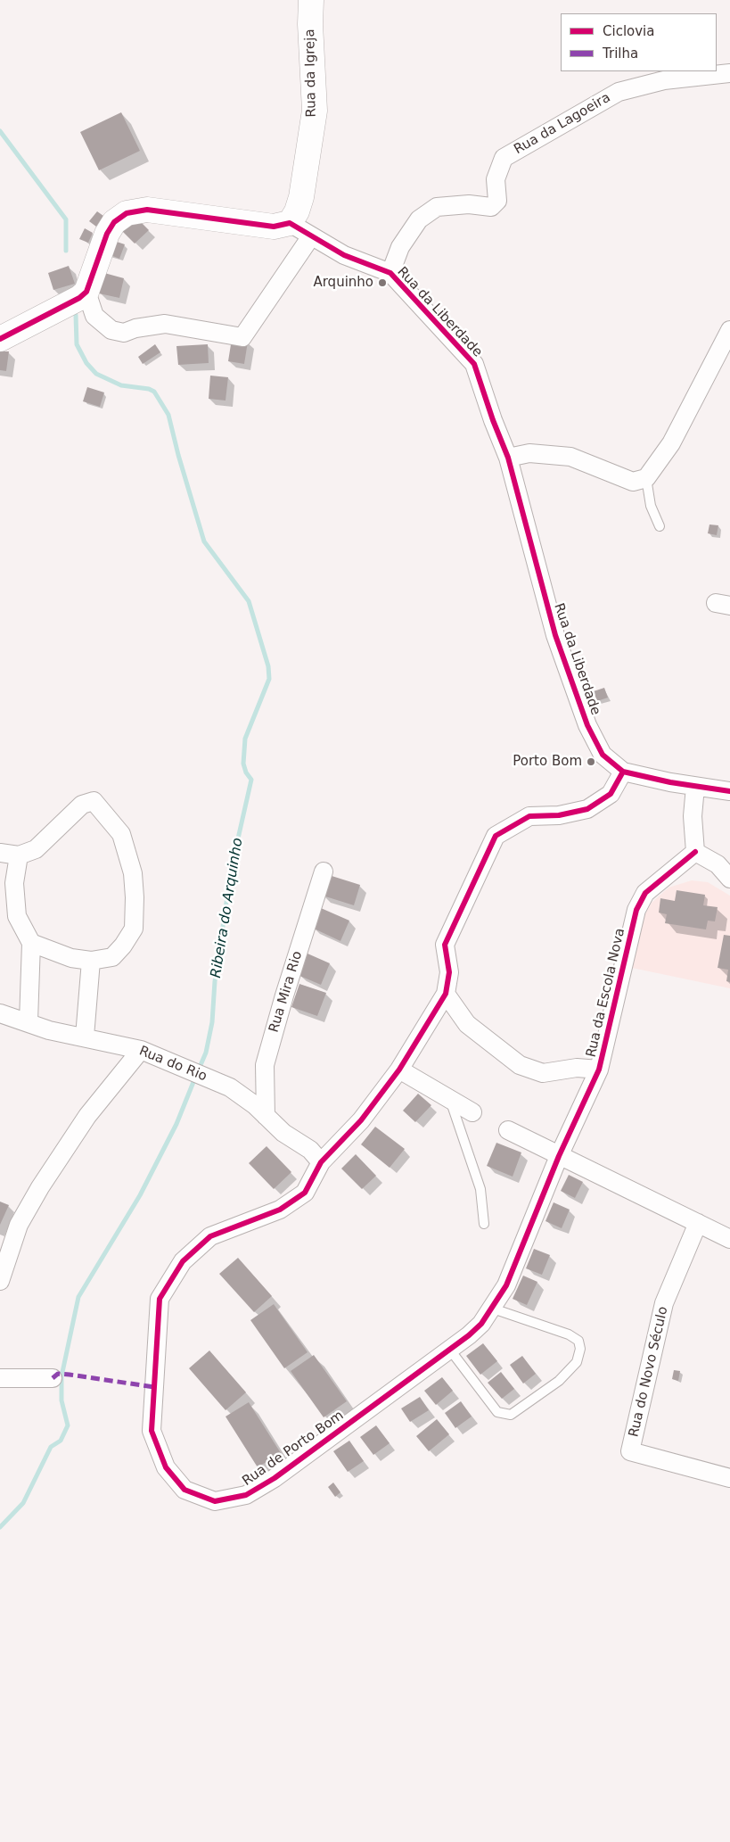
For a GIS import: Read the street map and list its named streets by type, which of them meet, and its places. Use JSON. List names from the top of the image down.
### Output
{
  "streets": {
    "street": [
      "Rua da Igreja",
      "Rua da Lagoeira",
      "Rua da Liberdade",
      "Rua Mira Rio",
      "Rua da Escola Nova",
      "Rua do Rio",
      "Rua do Novo Século",
      "Rua de Porto Bom"
    ]
  },
  "crossings": [
    ["Rua da Igreja", "Rua da Liberdade"],
    ["Rua da Lagoeira", "Rua da Liberdade"],
    ["Rua da Liberdade", "Rua de Porto Bom"],
    ["Rua Mira Rio", "Rua do Rio"],
    ["Rua da Escola Nova", "Rua de Porto Bom"],
    ["Rua do Rio", "Rua de Porto Bom"]
  ],
  "water": ["Ribeira do Arquinho"],
  "places": ["Arquinho", "Porto Bom"],
  "legend": ["Ciclovia", "Trilha"]
}
